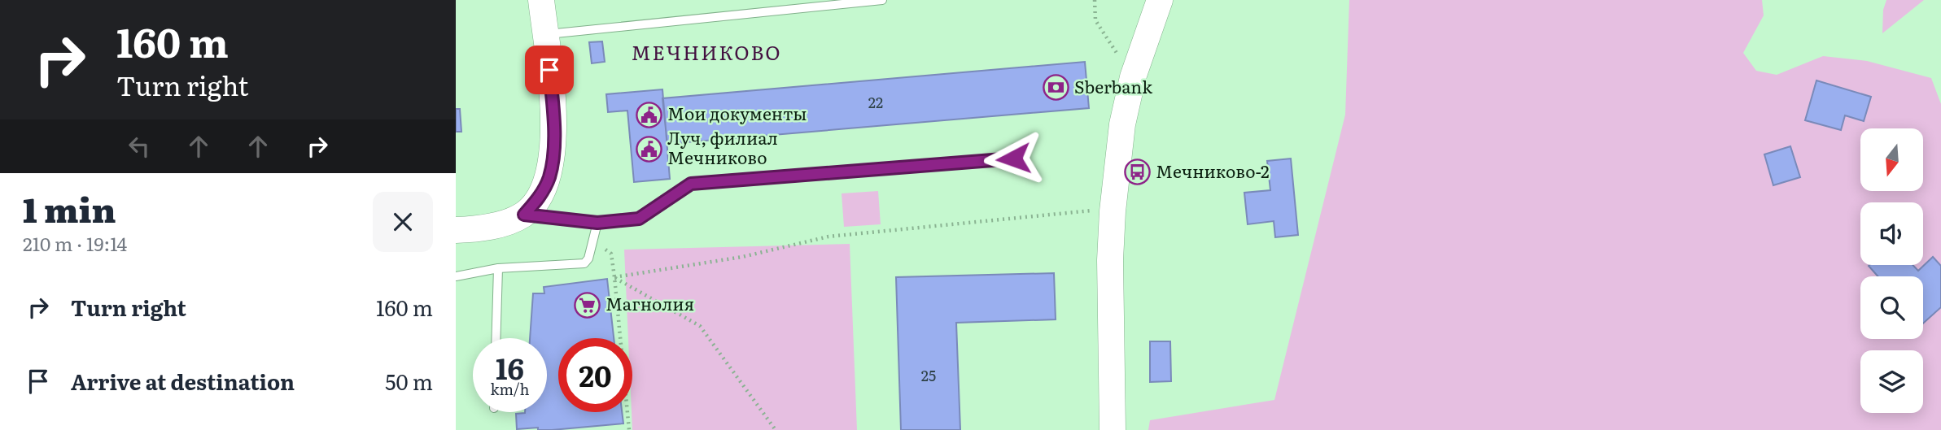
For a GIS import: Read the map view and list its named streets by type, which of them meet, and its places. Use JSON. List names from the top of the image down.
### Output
{
  "districts": ["МЕЧНИКОВО"],
  "places": {
    "bank": ["Sberbank"],
    "public building": ["Мои документы", "Луч, филиал Мечниково"],
    "bus stop": ["Мечниково-2"],
    "supermarket": ["Магнолия"]
  },
  "house_numbers": ["22", "25"],
  "north": "bottom",
  "page": {
    "turn": ["160 m", "Turn right"],
    "heading": ["1 min", "210 m · 19:14"],
    "list": [
      {
        "name": "Turn right",
        "value": "160 m"
      },
      {
        "name": "Arrive at destination",
        "value": "50 m"
      }
    ],
    "speed": "16 km/h",
    "limit": "20"
  }
}
